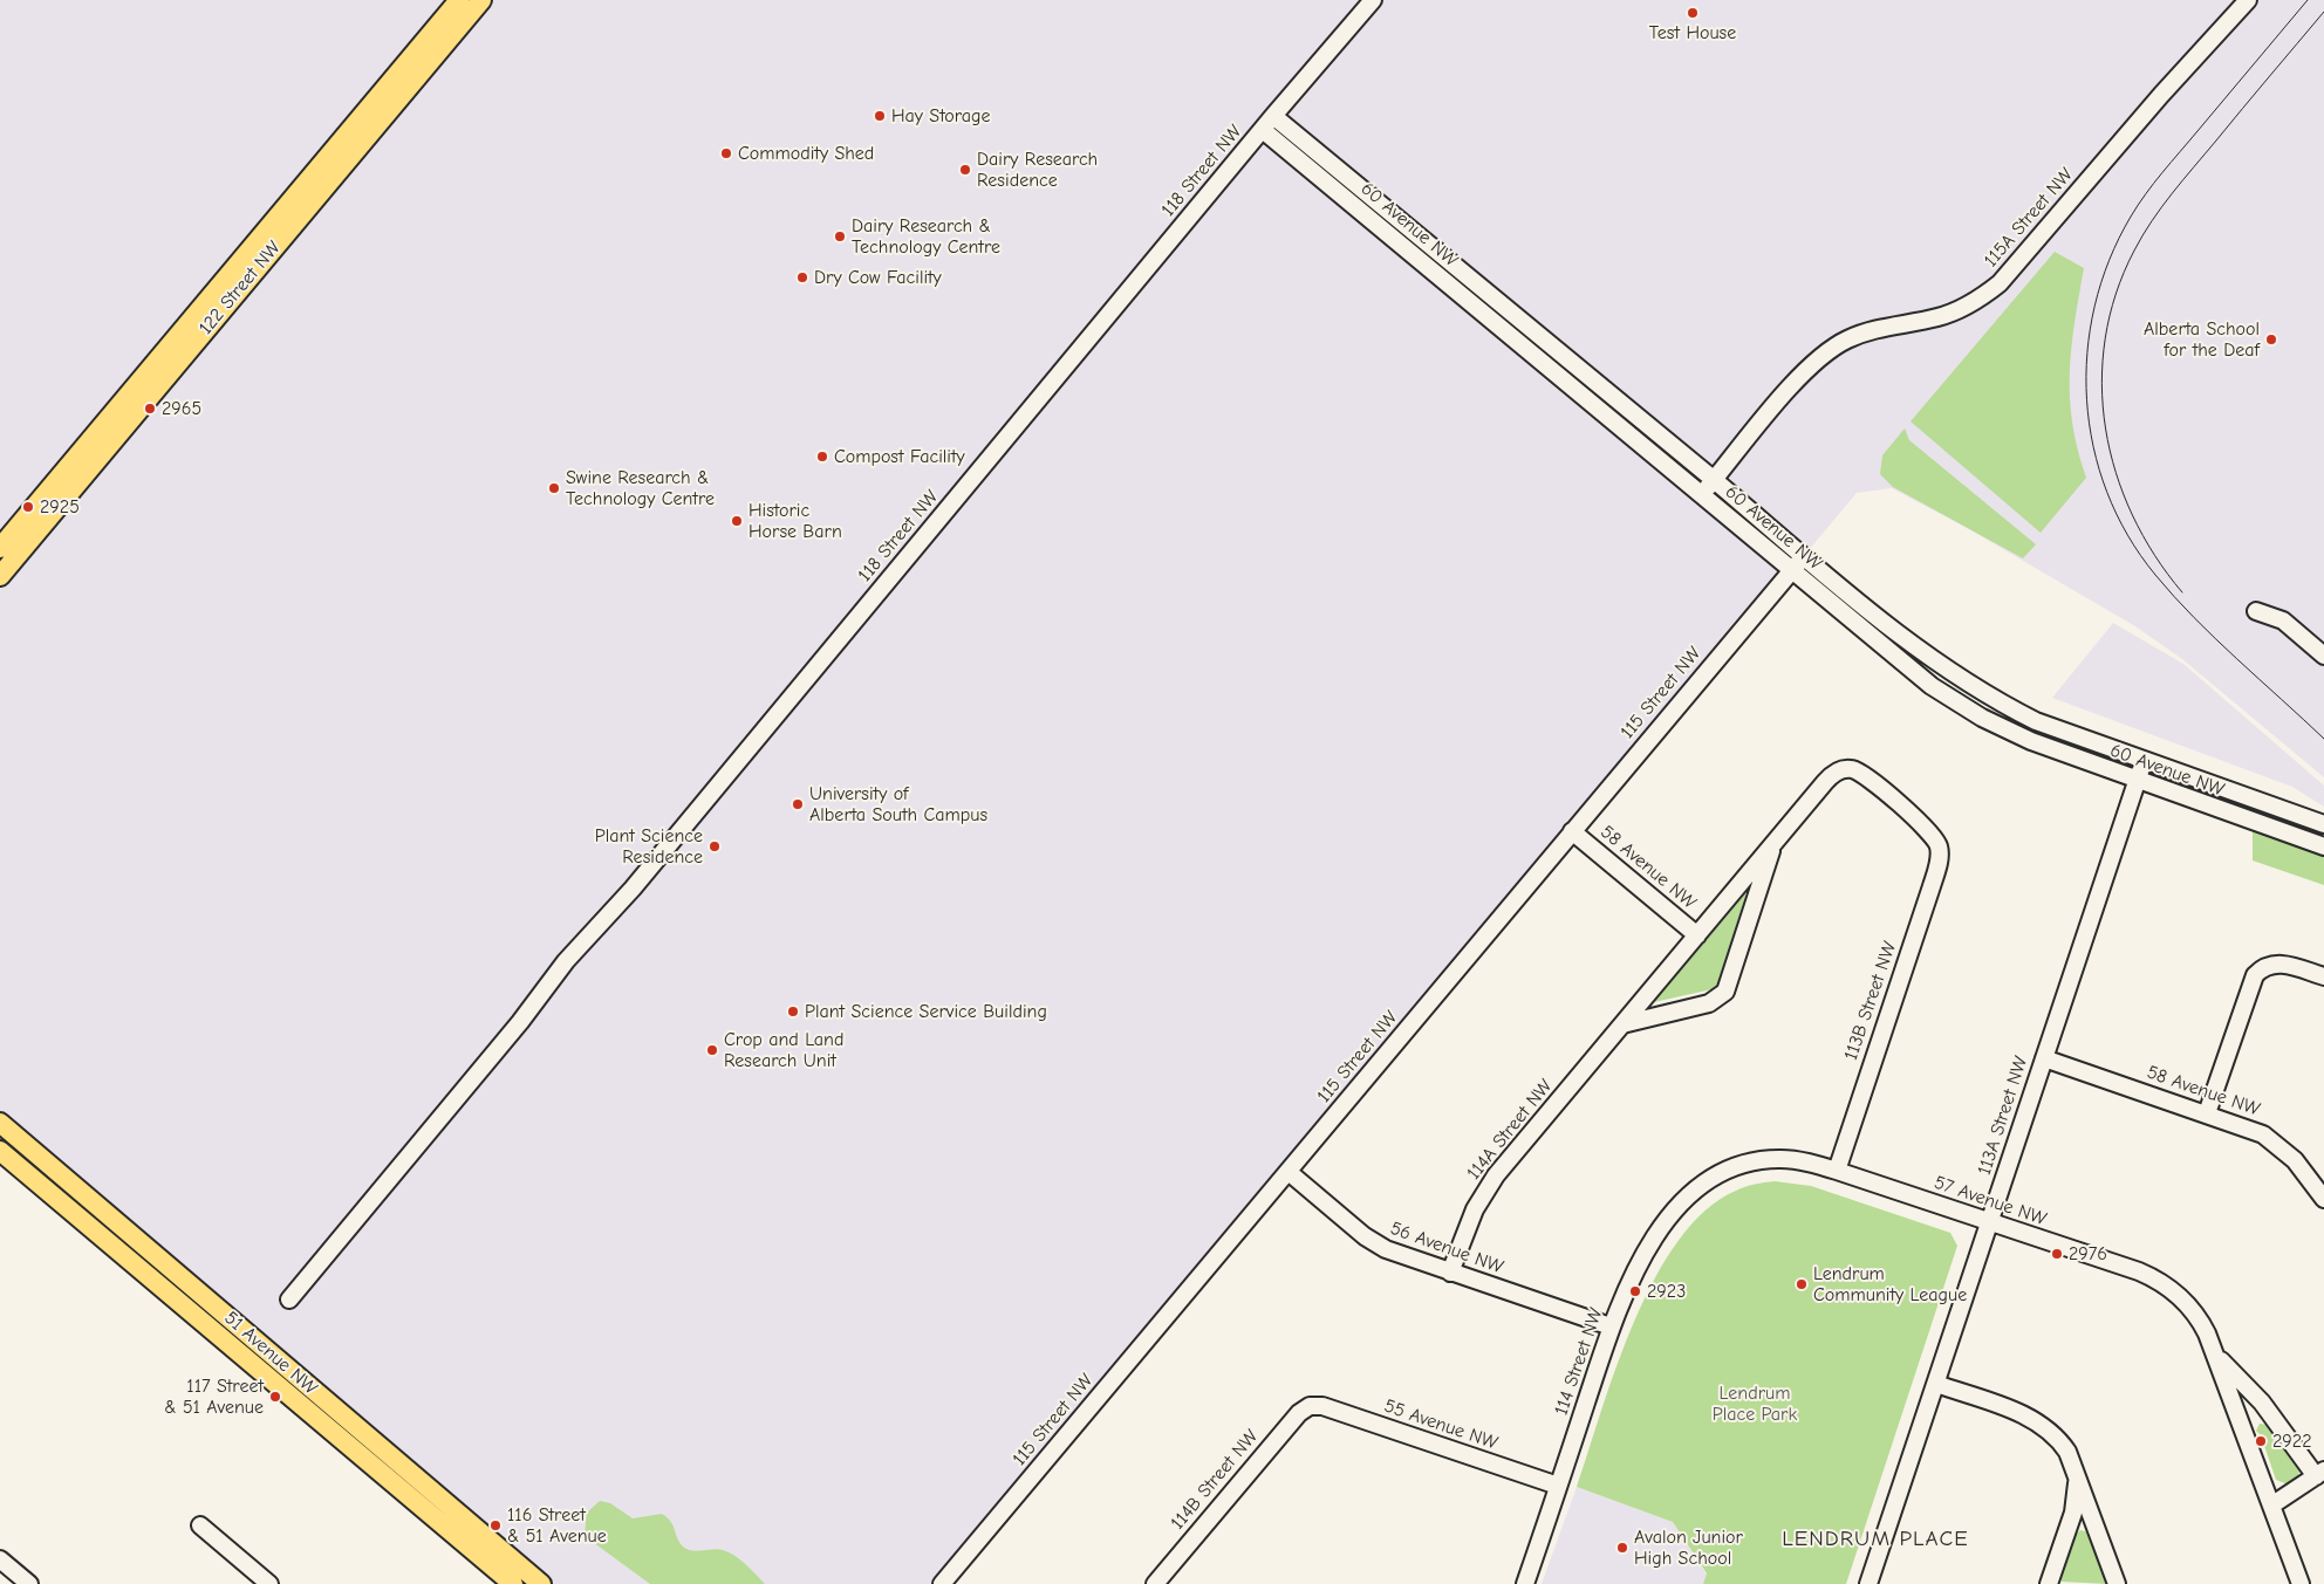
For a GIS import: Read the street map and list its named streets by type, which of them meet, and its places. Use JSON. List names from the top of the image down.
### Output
{
  "streets": {
    "main road": ["122 Street NW", "51 Avenue NW"],
    "street": [
      "118 Street NW",
      "115A Street NW",
      "60 Avenue NW",
      "115 Street NW",
      "58 Avenue NW",
      "113B Street NW",
      "113A Street NW",
      "114A Street NW",
      "57 Avenue NW",
      "56 Avenue NW",
      "114 Street NW",
      "55 Avenue NW",
      "114B Street NW"
    ]
  },
  "crossings": [
    ["118 Street NW", "60 Avenue NW"],
    ["115A Street NW", "60 Avenue NW"],
    ["60 Avenue NW", "115 Street NW"],
    ["60 Avenue NW", "113A Street NW"],
    ["115 Street NW", "58 Avenue NW"],
    ["115 Street NW", "56 Avenue NW"],
    ["58 Avenue NW", "113A Street NW"],
    ["58 Avenue NW", "114A Street NW"],
    ["113B Street NW", "114A Street NW"],
    ["113B Street NW", "57 Avenue NW"],
    ["113A Street NW", "57 Avenue NW"],
    ["114A Street NW", "56 Avenue NW"],
    ["57 Avenue NW", "114 Street NW"],
    ["56 Avenue NW", "114 Street NW"],
    ["114 Street NW", "55 Avenue NW"],
    ["55 Avenue NW", "114B Street NW"]
  ],
  "districts": ["LENDRUM PLACE"],
  "parks": ["Lendrum Place Park"],
  "places": [
    "Test House",
    "Hay Storage",
    "Commodity Shed",
    "Dairy Research Residence",
    "Dairy Research & Technology Centre",
    "Dry Cow Facility",
    "Alberta School for the Deaf",
    "2965",
    "Compost Facility",
    "Swine Research & Technology Centre",
    "2925",
    "Historic Horse Barn",
    "University of Alberta South Campus",
    "Plant Science Residence",
    "Plant Science Service Building",
    "Crop and Land Research Unit",
    "2976",
    "Lendrum Community League",
    "2923",
    "117 Street & 51 Avenue",
    "2922",
    "116 Street & 51 Avenue",
    "Avalon Junior High School"
  ]
}
